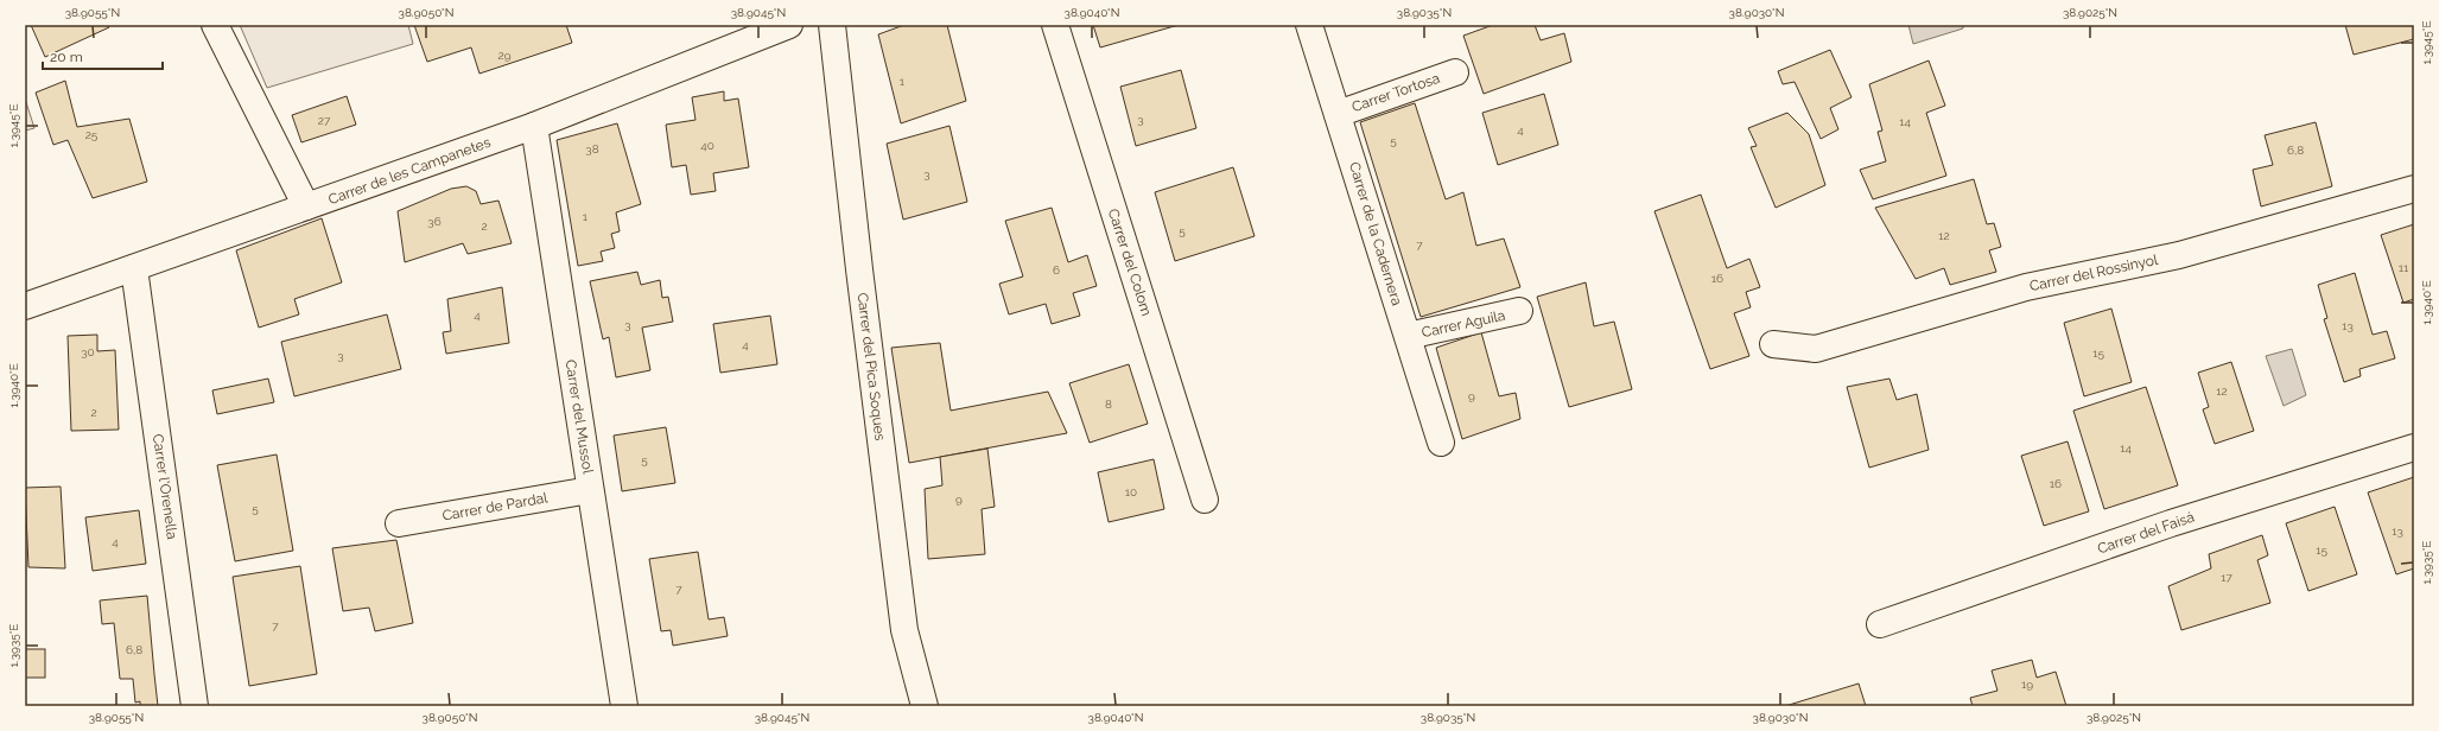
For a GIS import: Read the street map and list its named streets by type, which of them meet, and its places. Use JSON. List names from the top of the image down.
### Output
{
  "streets": {
    "street": [
      "Carrer Tortosa",
      "Carrer de les Campanetes",
      "Carrer de la Cadernera",
      "Carrer del Colom",
      "Carrer del Rossinyol",
      "Carrer Aguila",
      "Carrer del Pica Soques",
      "Carrer del Mussol",
      "Carrer l'Orenella",
      "Carrer de Pardal",
      "Carrer del Faisá"
    ]
  },
  "crossings": [
    ["Carrer Tortosa", "Carrer de la Cadernera"],
    ["Carrer de les Campanetes", "Carrer del Mussol"],
    ["Carrer de les Campanetes", "Carrer l'Orenella"],
    ["Carrer de la Cadernera", "Carrer Aguila"],
    ["Carrer del Mussol", "Carrer de Pardal"]
  ],
  "house_numbers": [
    "29",
    "1",
    "3",
    "27",
    "14",
    "4",
    "25",
    "5",
    "40",
    "38",
    "6,8",
    "3",
    "1",
    "36",
    "2",
    "5",
    "12",
    "7",
    "11",
    "6",
    "16",
    "4",
    "3",
    "13",
    "4",
    "30",
    "15",
    "3",
    "12",
    "9",
    "8",
    "2",
    "14",
    "5",
    "16",
    "10",
    "9",
    "5",
    "13",
    "4",
    "15",
    "17",
    "7",
    "7",
    "6,8",
    "19"
  ],
  "scale_bar": "20 m",
  "coordinates": [
    "38.9055°N",
    "38.9050°N",
    "38.9045°N",
    "38.9040°N",
    "38.9035°N",
    "38.9030°N",
    "38.9025°N",
    "1.3945°E",
    "1.3940°E",
    "1.3935°E"
  ]
}
